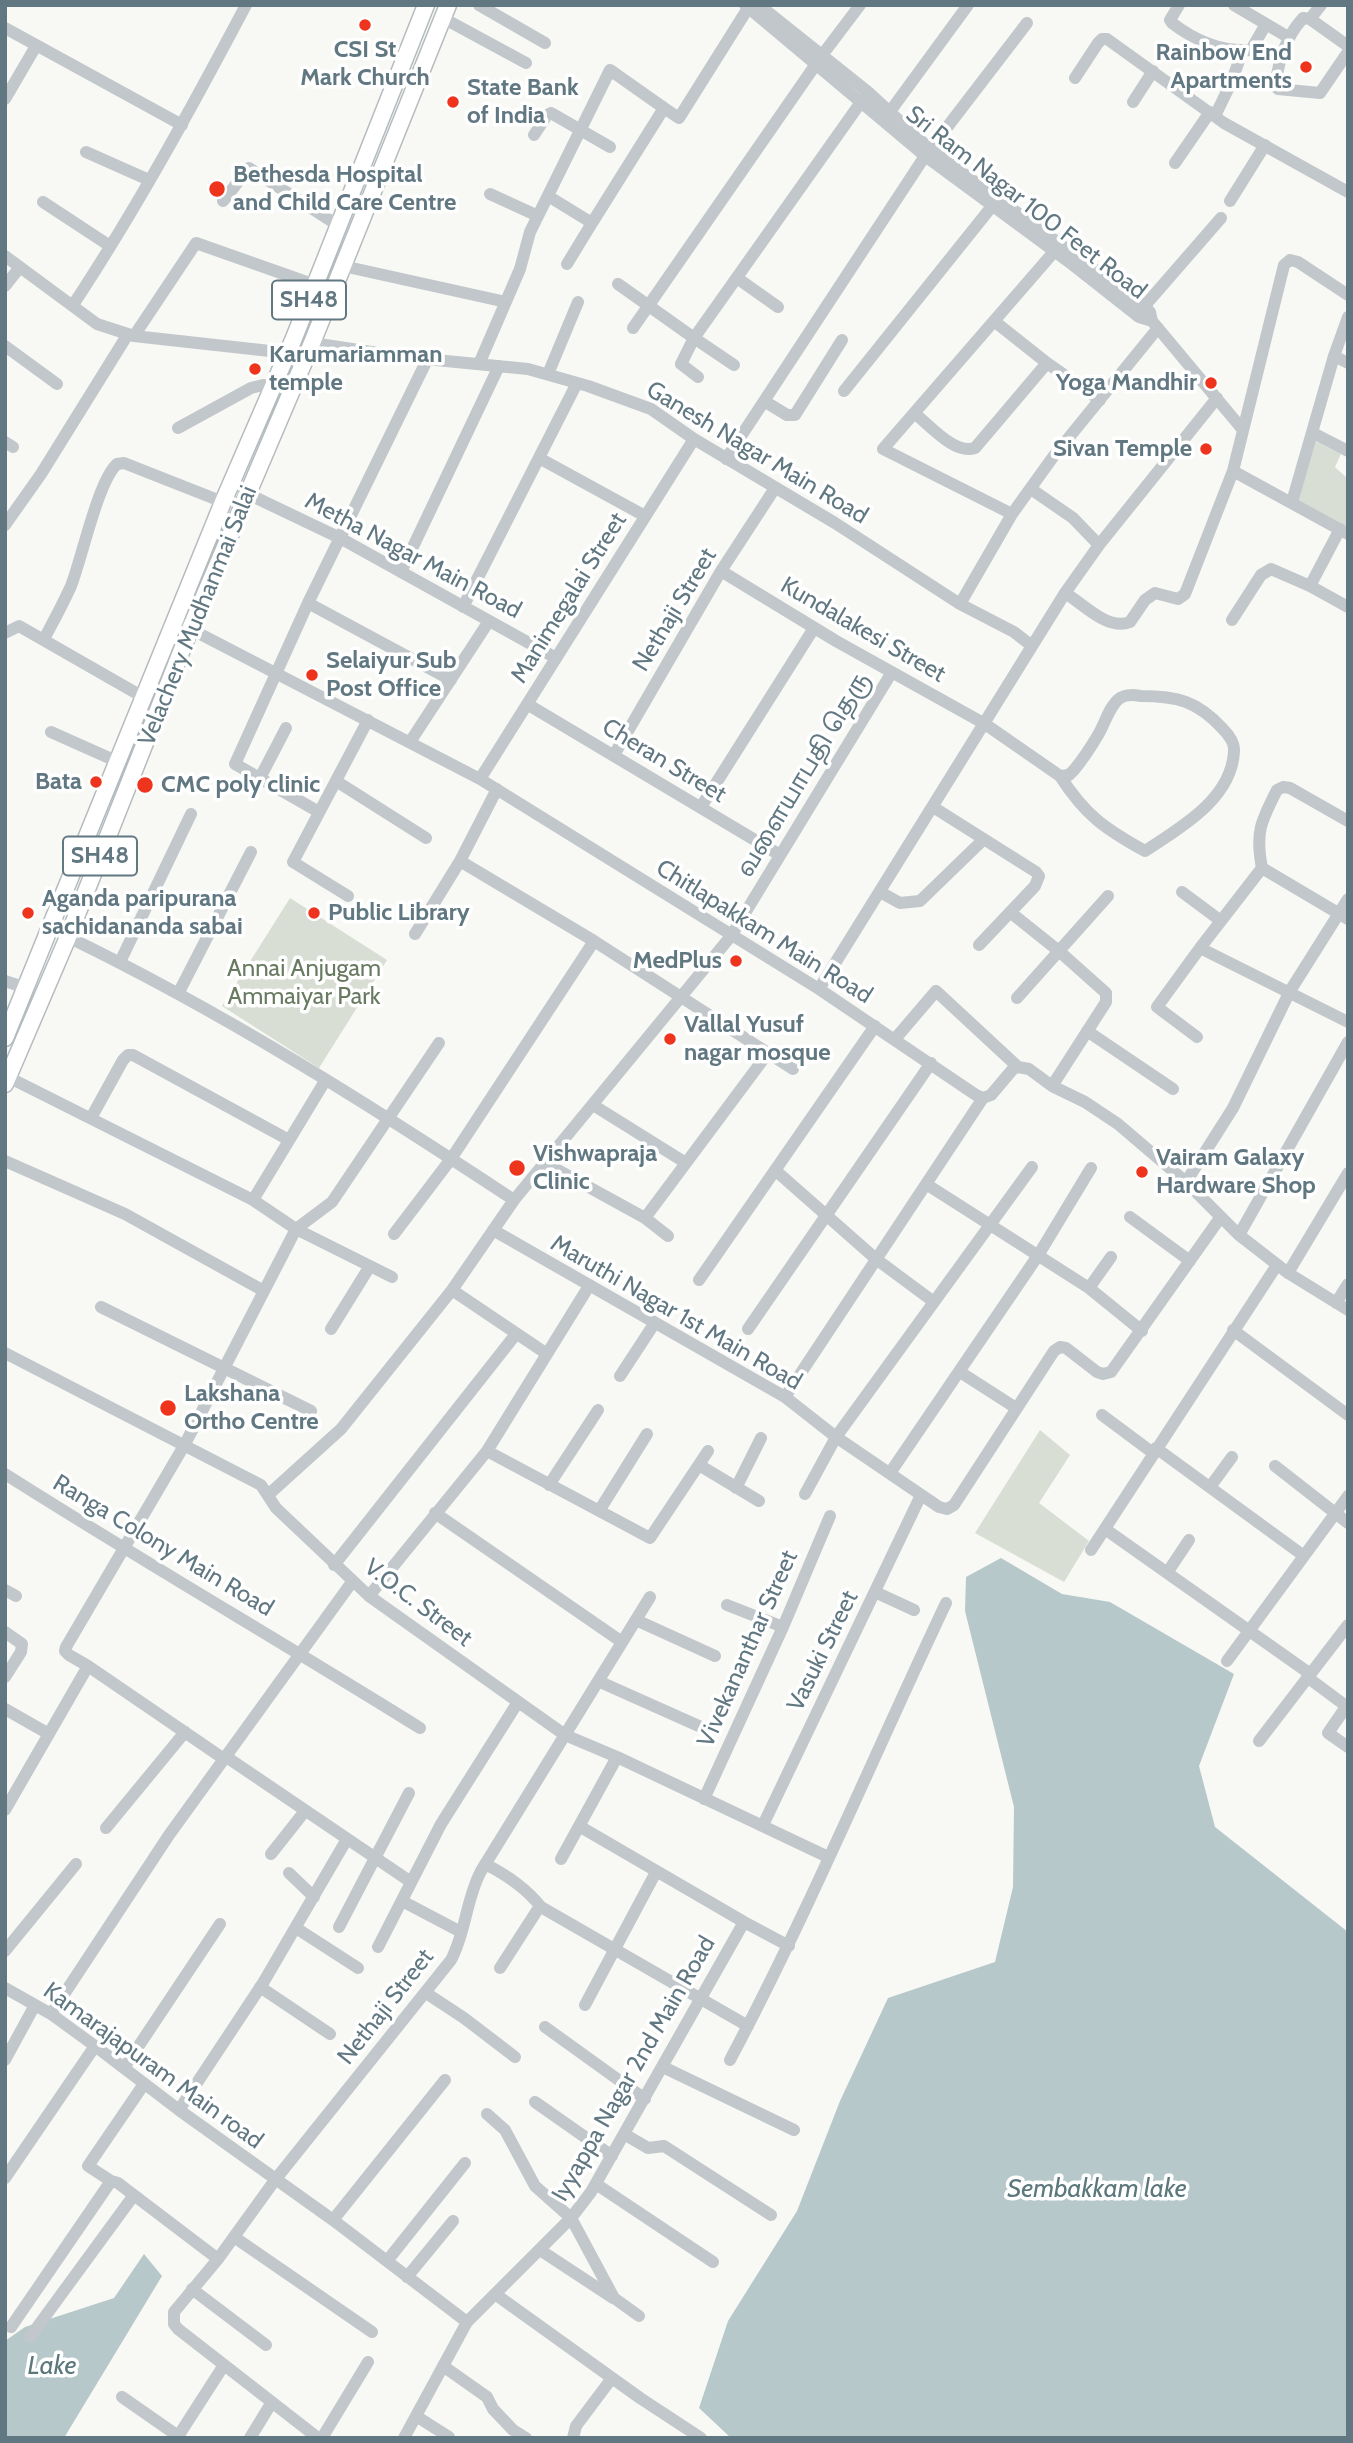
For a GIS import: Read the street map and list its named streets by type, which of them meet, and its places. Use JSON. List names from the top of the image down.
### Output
{
  "streets": {
    "main road": ["SH48", "Velachery Mudhanmai Salai"],
    "street": [
      "Sri Ram Nagar 100 Feet Road",
      "Ganesh Nagar Main Road",
      "Metha Nagar Main Road",
      "Manimegalai Street",
      "Nethaji Street",
      "Kundalakesi Street",
      "Cheran Street",
      "வளையாபதி தெரு",
      "Chitlapakkam Main Road",
      "Maruthi Nagar 1st Main Road",
      "Ranga Colony Main Road",
      "V.O.C. Street",
      "Vivekananthar Street",
      "Vasuki Street",
      "Kamarajapuram Main road",
      "Iyyappa Nagar 2nd Main Road"
    ]
  },
  "crossings": [
    ["SH48", "Ganesh Nagar Main Road"],
    ["SH48", "Velachery Mudhanmai Salai"],
    ["Ganesh Nagar Main Road", "Manimegalai Street"],
    ["Ganesh Nagar Main Road", "Nethaji Street"],
    ["Ganesh Nagar Main Road", "Velachery Mudhanmai Salai"],
    ["Metha Nagar Main Road", "Manimegalai Street"],
    ["Metha Nagar Main Road", "Velachery Mudhanmai Salai"],
    ["Manimegalai Street", "Cheran Street"],
    ["Manimegalai Street", "Chitlapakkam Main Road"],
    ["Nethaji Street", "Kundalakesi Street"],
    ["Nethaji Street", "Cheran Street"],
    ["Nethaji Street", "V.O.C. Street"],
    ["Nethaji Street", "Kamarajapuram Main road"],
    ["Velachery Mudhanmai Salai", "Chitlapakkam Main Road"],
    ["Kundalakesi Street", "வளையாபதி தெரு"],
    ["Cheran Street", "வளையாபதி தெரு"],
    ["வளையாபதி தெரு", "Chitlapakkam Main Road"],
    ["வளையாபதி தெரு", "Maruthi Nagar 1st Main Road"],
    ["வளையாபதி தெரு", "V.O.C. Street"],
    ["Maruthi Nagar 1st Main Road", "Vasuki Street"],
    ["V.O.C. Street", "Vivekananthar Street"],
    ["V.O.C. Street", "Vasuki Street"],
    ["Kamarajapuram Main road", "Iyyappa Nagar 2nd Main Road"]
  ],
  "water": ["Sembakkam lake", "Lake"],
  "parks": ["Annai Anjugam Ammaiyar Park"],
  "places": [
    "CSI St Mark Church",
    "Rainbow End Apartments",
    "State Bank of India",
    "Bethesda Hospital and Child Care Centre",
    "Karumariamman temple",
    "Yoga Mandhir",
    "Sivan Temple",
    "Selaiyur Sub Post Office",
    "Bata",
    "CMC poly clinic",
    "Aganda paripurana sachidananda sabai",
    "Public Library",
    "MedPlus",
    "Vallal Yusuf nagar mosque",
    "Vishwapraja Clinic",
    "Vairam Galaxy Hardware Shop",
    "Lakshana Ortho Centre"
  ]
}
